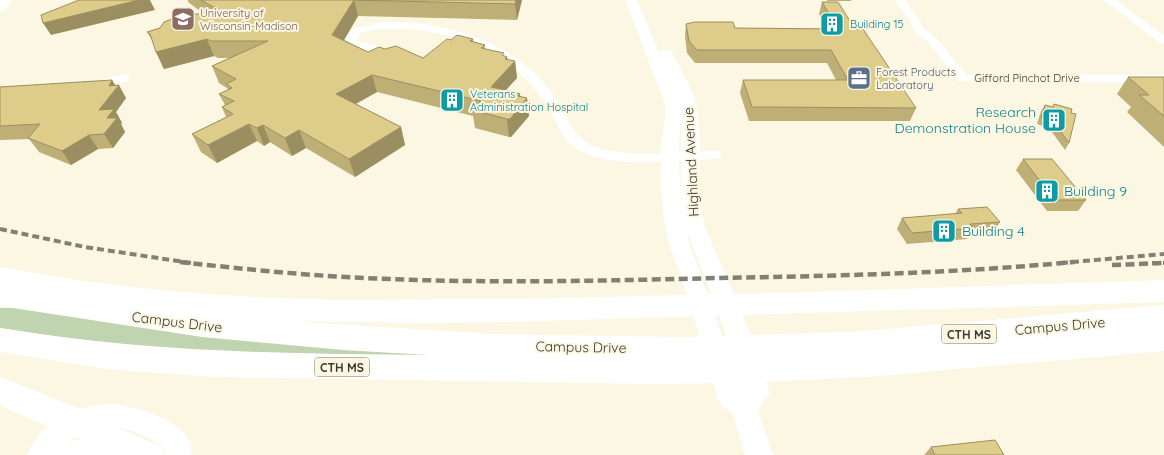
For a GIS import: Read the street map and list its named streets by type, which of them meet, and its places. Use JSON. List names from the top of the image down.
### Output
{
  "streets": {
    "main road": ["Campus Drive", "CTH MS"],
    "street": ["Gifford Pinchot Drive", "Highland Avenue"]
  },
  "places": {
    "school or university": ["University of Wisconsin-Madison"],
    "building": [
      "Building 15",
      "Veterans Administration Hospital",
      "Research Demonstration House",
      "Building 9",
      "Building 4"
    ],
    "office": ["Forest Products Laboratory"]
  }
}
